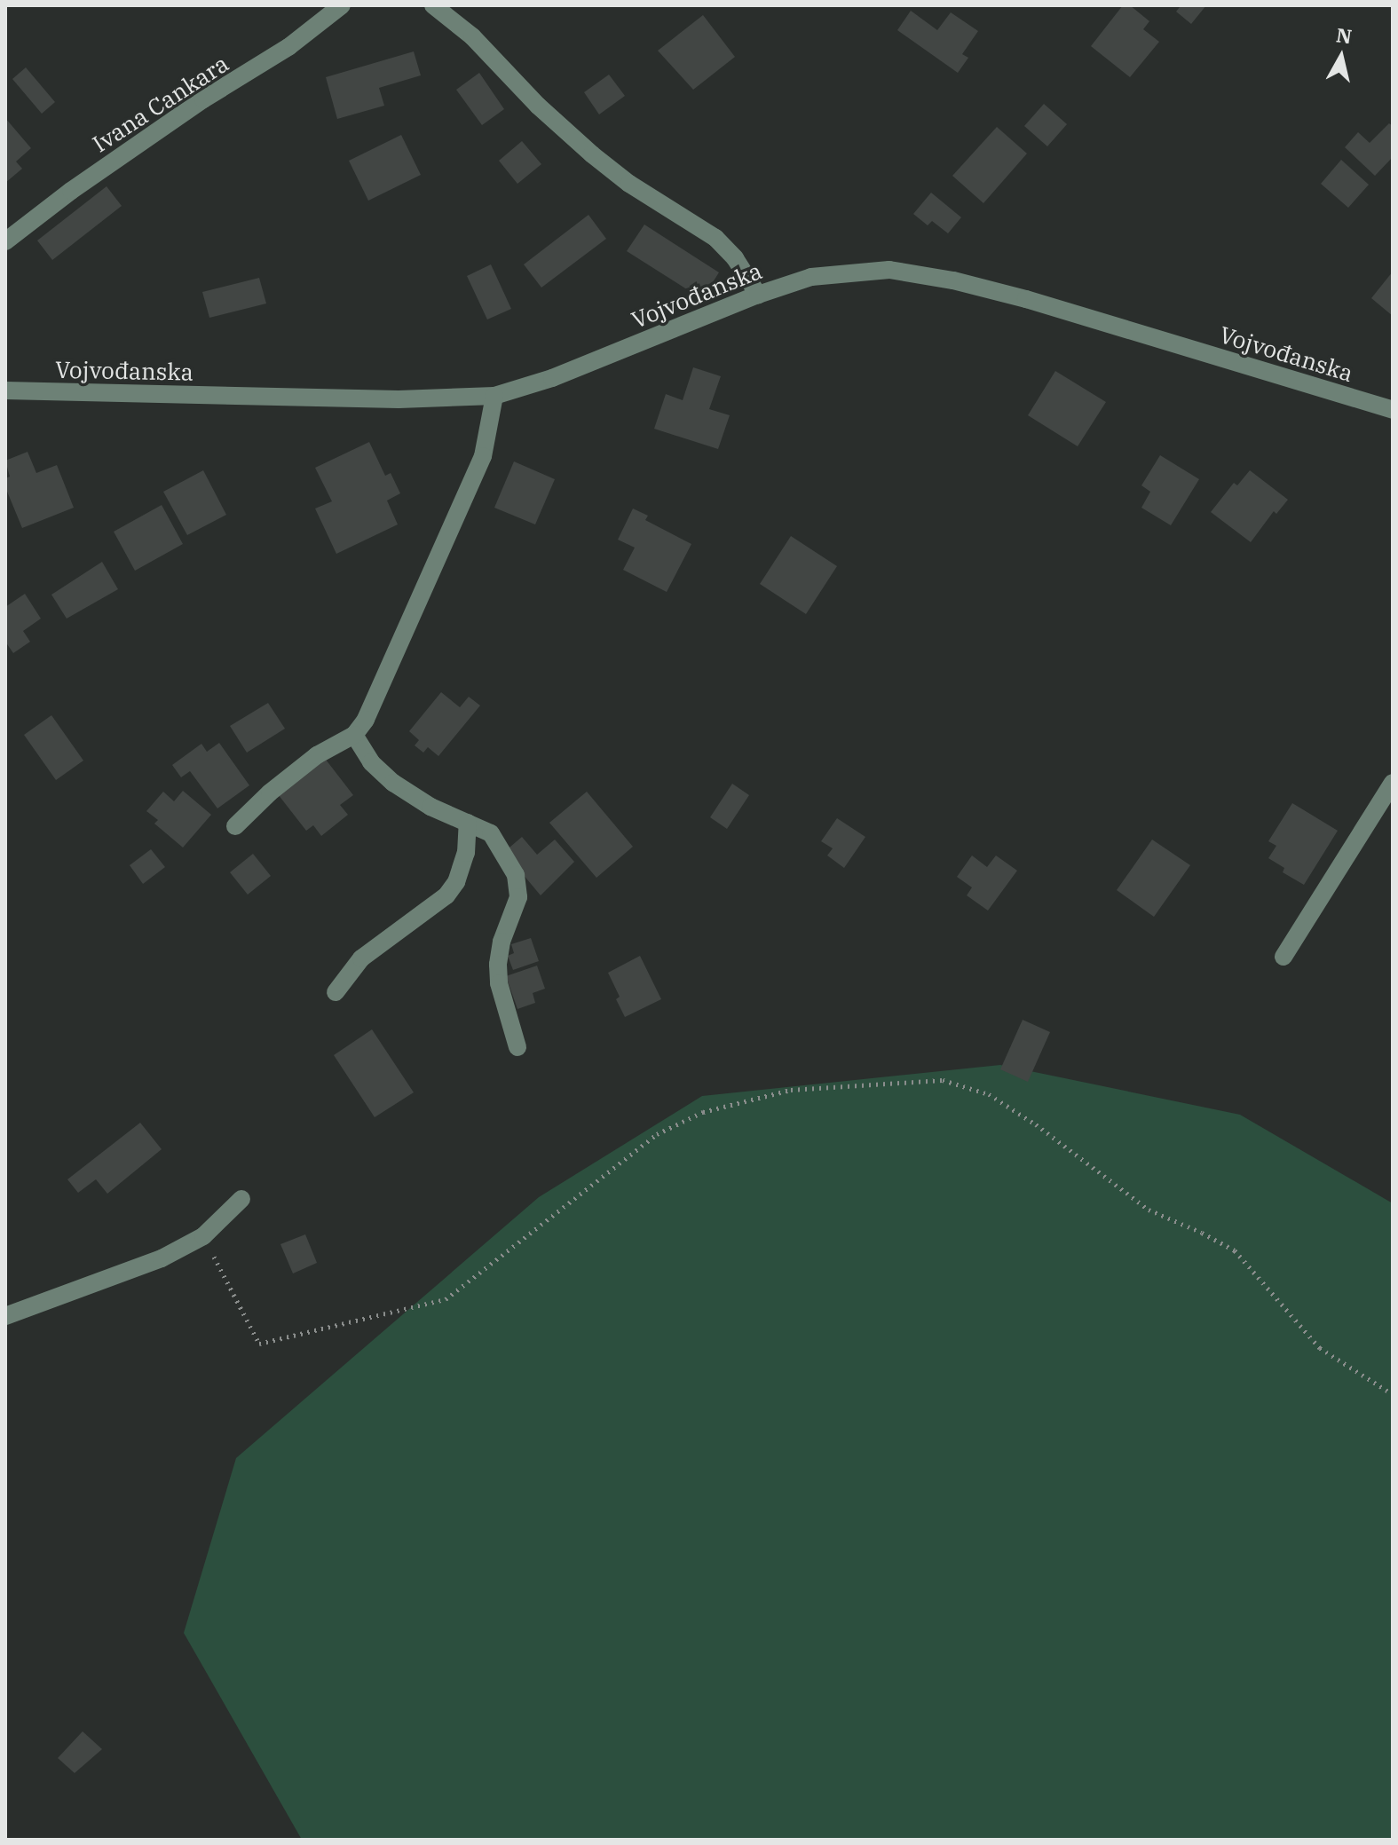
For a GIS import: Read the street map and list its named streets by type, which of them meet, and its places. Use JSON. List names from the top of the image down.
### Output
{
  "streets": {
    "street": ["Ivana Cankara", "Vojvođanska"]
  },
  "north": "top"
}
